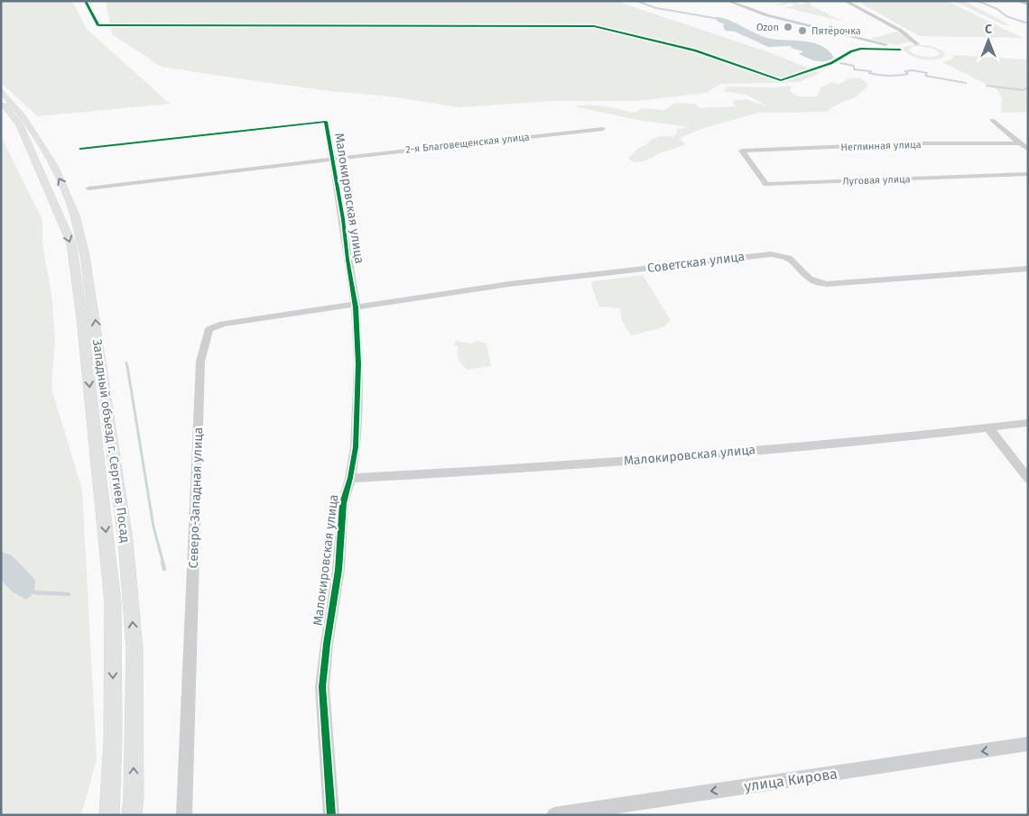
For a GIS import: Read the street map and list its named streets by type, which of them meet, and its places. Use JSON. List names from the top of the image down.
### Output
{
  "streets": {
    "main road": ["Западный объезд г. Сергиев Посад"],
    "street": [
      "2-я Благовещенская улица",
      "Неглинная улица",
      "Луговая улица",
      "Малокировская улица",
      "Советская улица",
      "Северо-Западная улица",
      "улица Кирова"
    ]
  },
  "crossings": [
    ["2-я Благовещенская улица", "Малокировская улица"],
    ["Неглинная улица", "Луговая улица"],
    ["Малокировская улица", "Советская улица"],
    ["Малокировская улица", "Северо-Западная улица"],
    ["Советская улица", "Северо-Западная улица"]
  ],
  "one_way": ["улица Кирова"],
  "places": ["Ozon", "Пятёрочка"],
  "north": "top"
}
